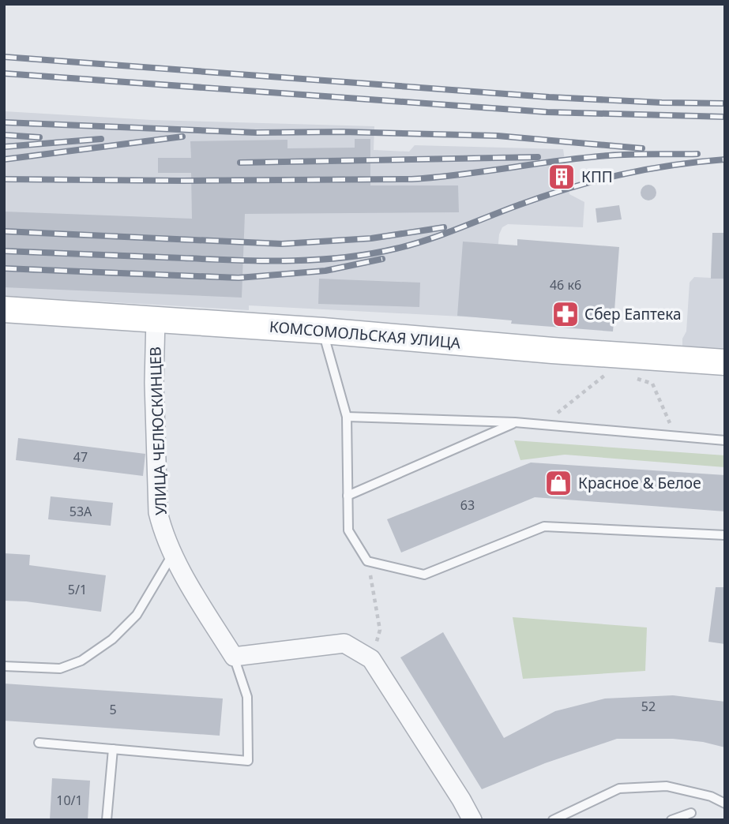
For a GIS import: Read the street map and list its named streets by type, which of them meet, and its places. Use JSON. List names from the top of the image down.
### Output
{
  "streets": {
    "main road": ["КОМСОМОЛЬСКАЯ УЛИЦА"],
    "street": ["УЛИЦА ЧЕЛЮСКИНЦЕВ"]
  },
  "crossings": [
    ["КОМСОМОЛЬСКАЯ УЛИЦА", "УЛИЦА ЧЕЛЮСКИНЦЕВ"]
  ],
  "places": {
    "building": ["КПП"],
    "pharmacy": ["Сбер Еаптека"],
    "shop": ["Красное & Белое"]
  },
  "house_numbers": [
    "46 к6",
    "47",
    "63",
    "53А",
    "5/1",
    "52",
    "5",
    "10/1"
  ]
}
